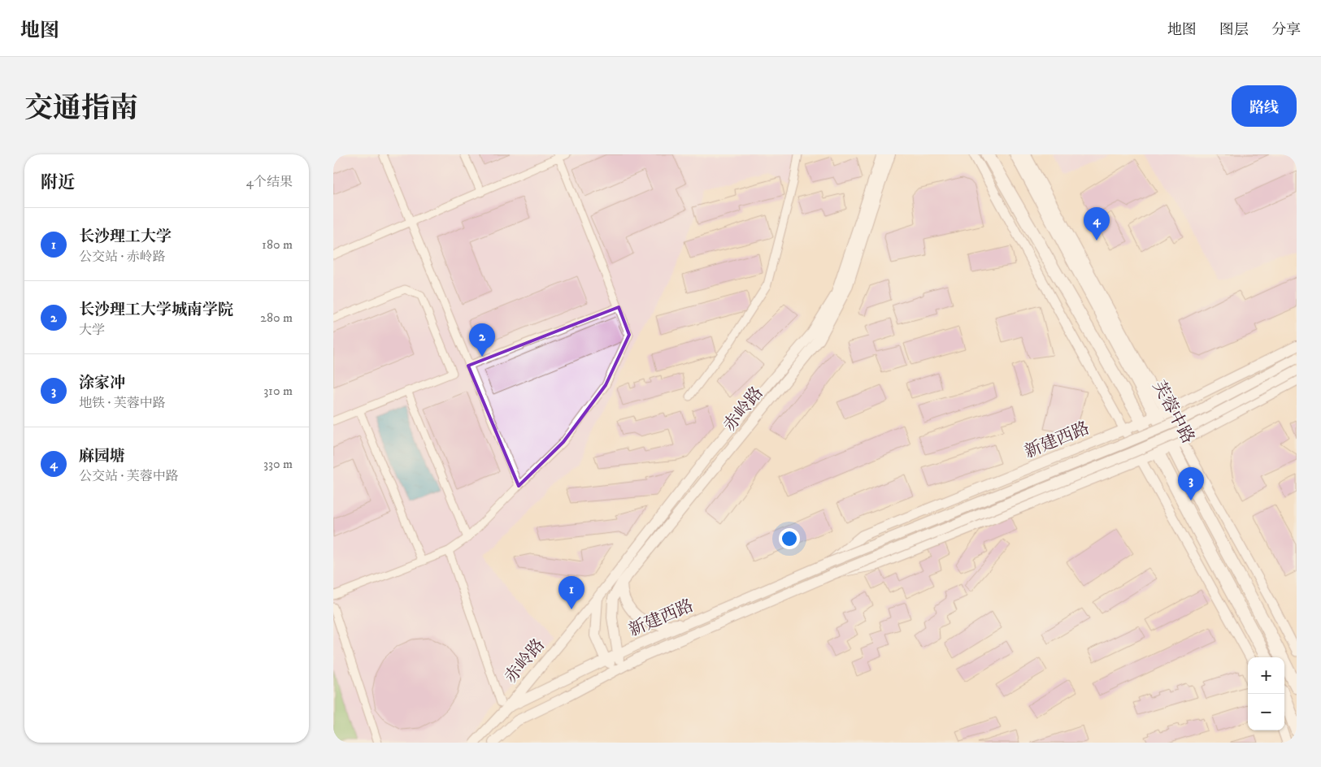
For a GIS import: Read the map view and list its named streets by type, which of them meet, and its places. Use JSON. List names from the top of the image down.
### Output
{
  "streets": {
    "main road": ["赤岭路", "芙蓉中路", "新建西路"]
  },
  "crossings": [
    ["赤岭路", "新建西路"],
    ["芙蓉中路", "新建西路"]
  ],
  "page": {
    "header": "地图",
    "nav": ["地图", "图层", "分享"],
    "title": "交通指南",
    "buttons": "路线",
    "heading": ["附近", "4个结果"],
    "list": [
      {
        "mark": "1",
        "name": "长沙理工大学",
        "note": "公交站 · 赤岭路",
        "value": "180 m"
      },
      {
        "mark": "2",
        "name": "长沙理工大学城南学院",
        "note": "大学",
        "value": "280 m"
      },
      {
        "mark": "3",
        "name": "涂家冲",
        "note": "地铁 · 芙蓉中路",
        "value": "310 m"
      },
      {
        "mark": "4",
        "name": "麻园塘",
        "note": "公交站 · 芙蓉中路",
        "value": "330 m"
      }
    ],
    "pins": [
      "4",
      "2",
      "3",
      "1"
    ],
    "map_buttons": ["+", "−"]
  }
}
